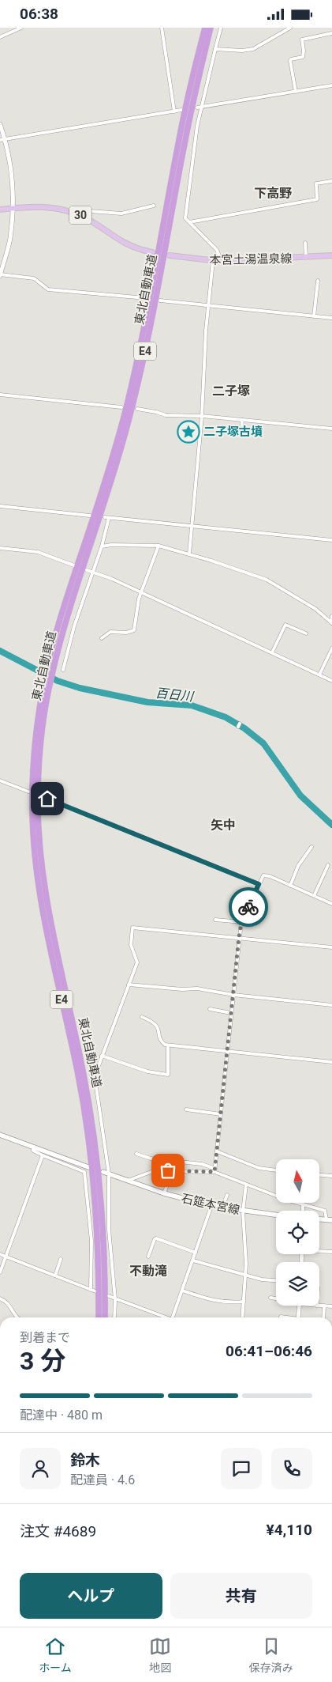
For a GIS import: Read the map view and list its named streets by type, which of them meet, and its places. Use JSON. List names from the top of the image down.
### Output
{
  "streets": {
    "highway": ["東北自動車道", "E4"],
    "main road": ["30", "本宮土湯温泉線", "石筵本宮線"]
  },
  "districts": [
    "下高野",
    "二子塚",
    "矢中",
    "不動滝"
  ],
  "water": ["百日川"],
  "places": {
    "place": ["二子塚古墳"]
  },
  "north": "top",
  "page": {
    "status": "06:38",
    "heading": ["3 分", "到着まで", "06:41–06:46"],
    "panel": [
      "鈴木",
      "配達員 · 4.6",
      "注文 #4689",
      "¥4,110"
    ],
    "bar": "配達中 · 480 m",
    "buttons": ["ヘルプ", "共有"],
    "tabs": ["ホーム", "地図", "保存済み"]
  }
}
